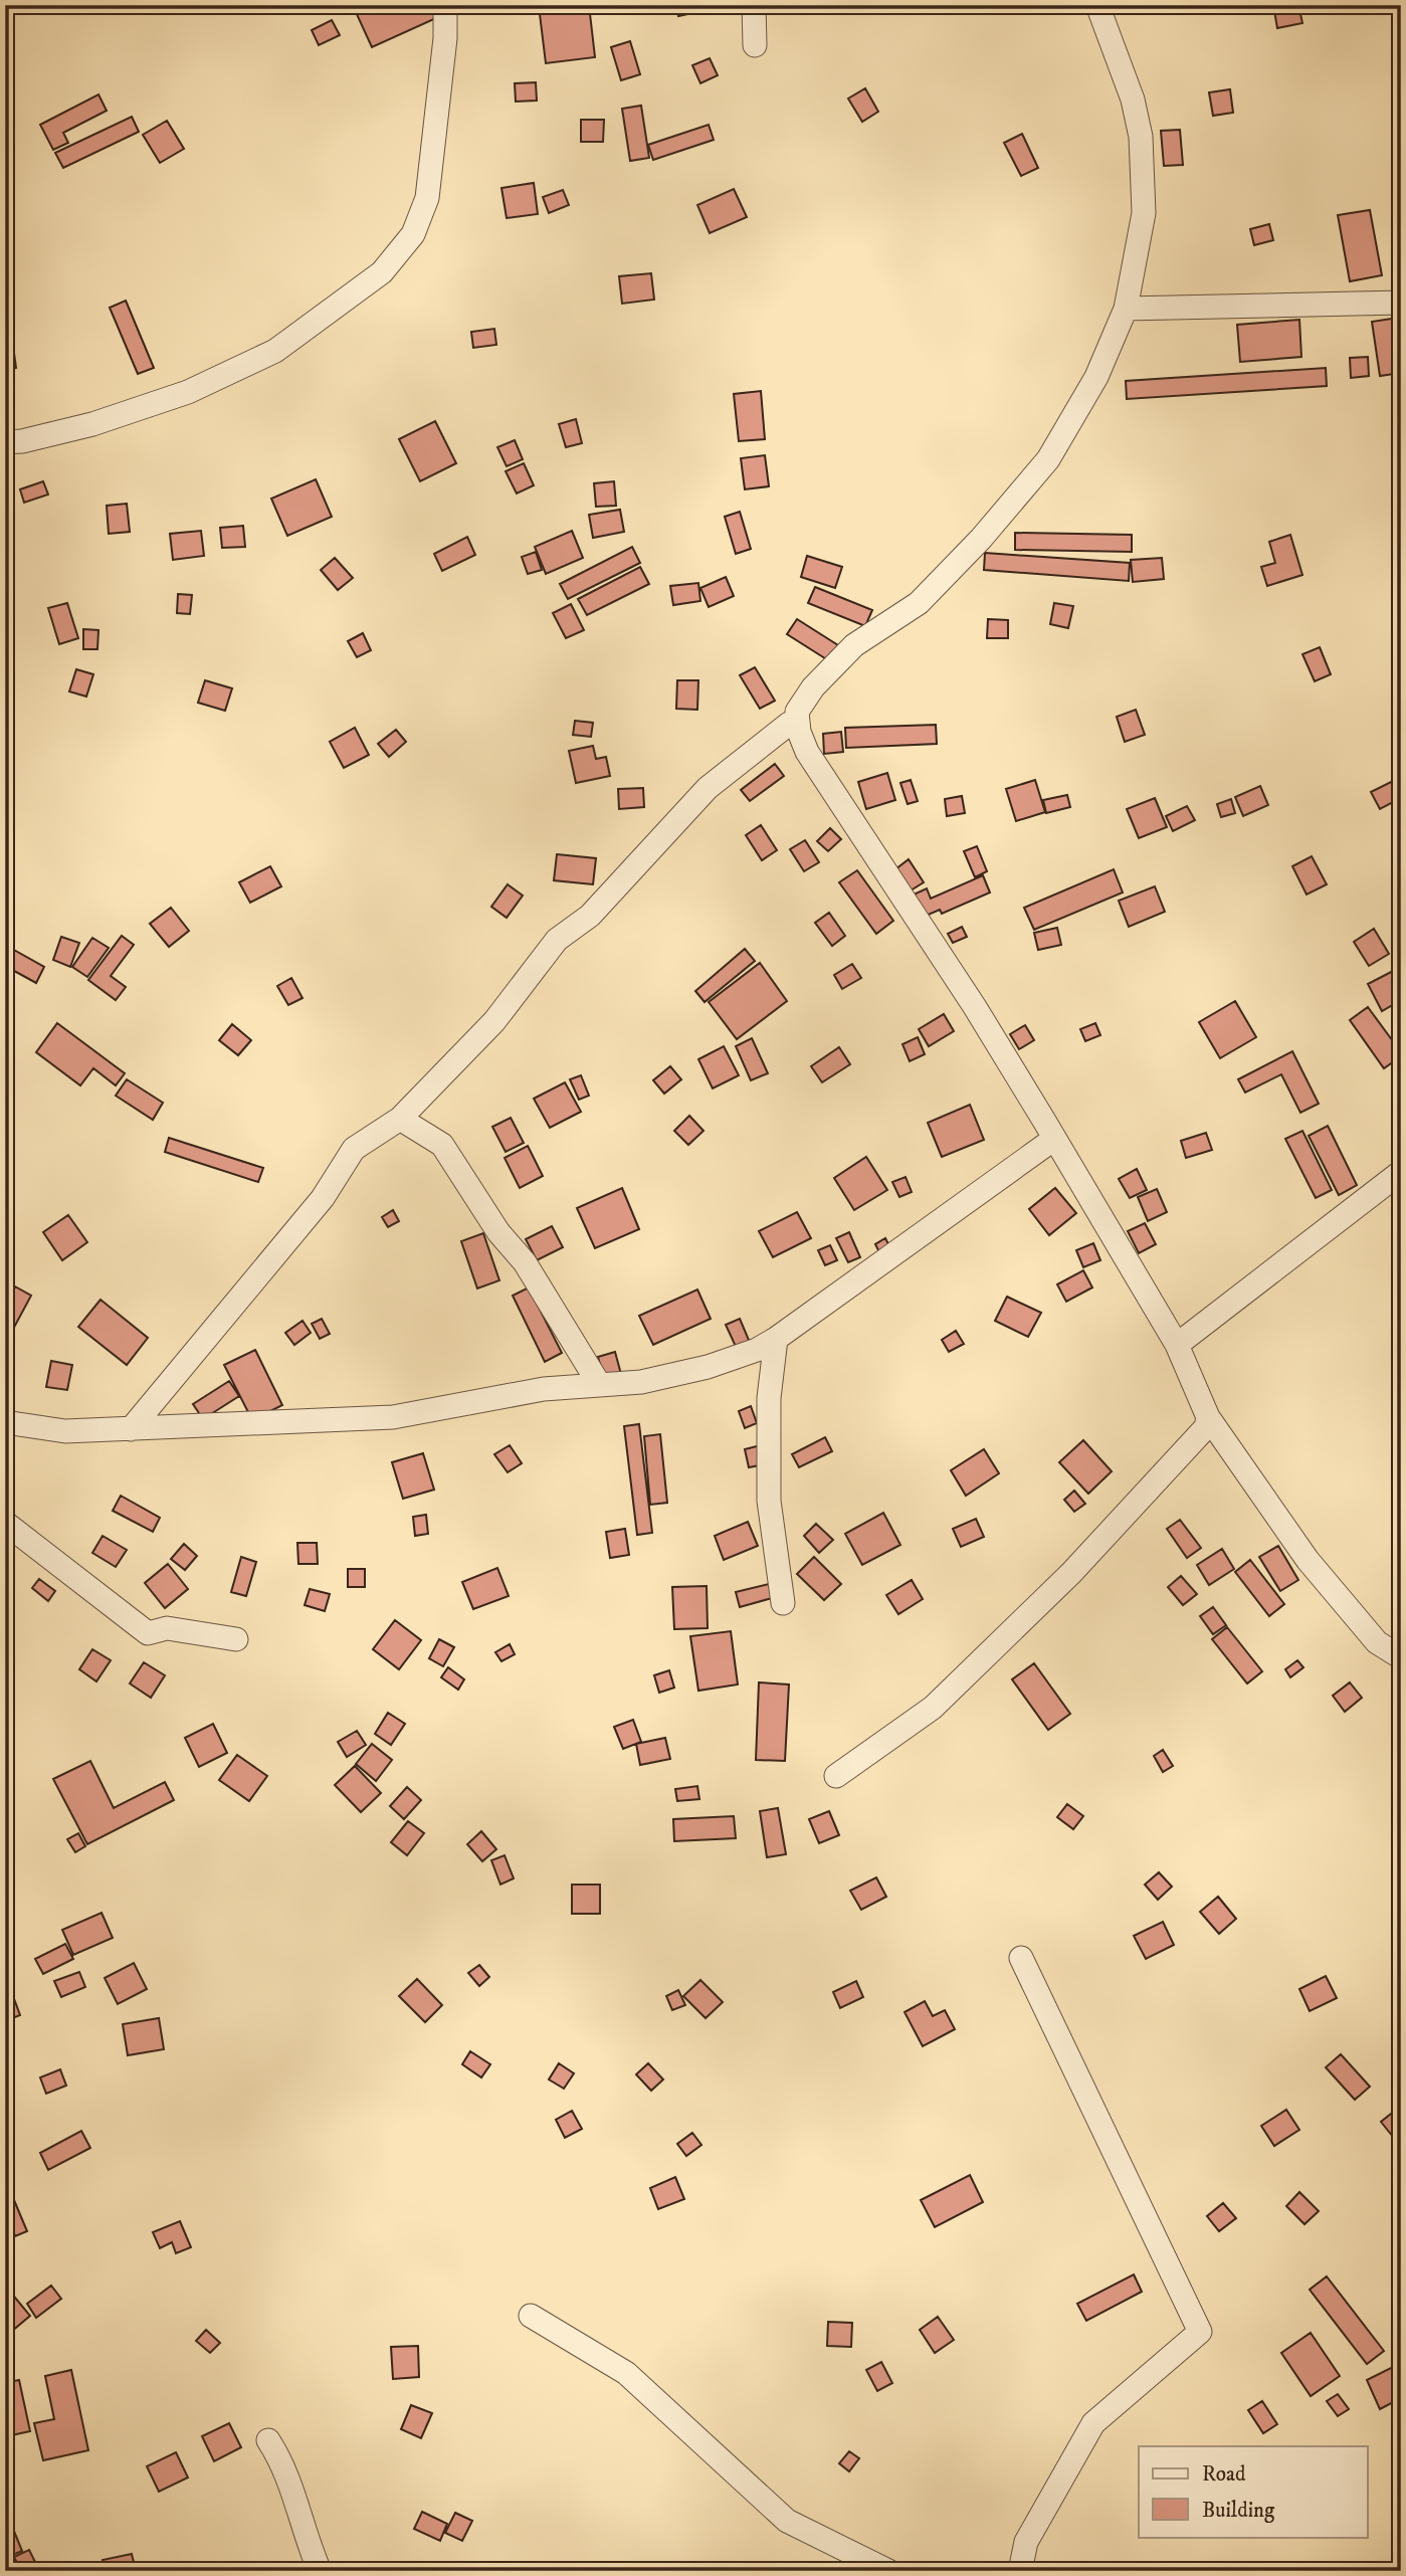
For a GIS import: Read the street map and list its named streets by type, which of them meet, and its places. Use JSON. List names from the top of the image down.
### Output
{
  "legend": ["Road", "Building"]
}
